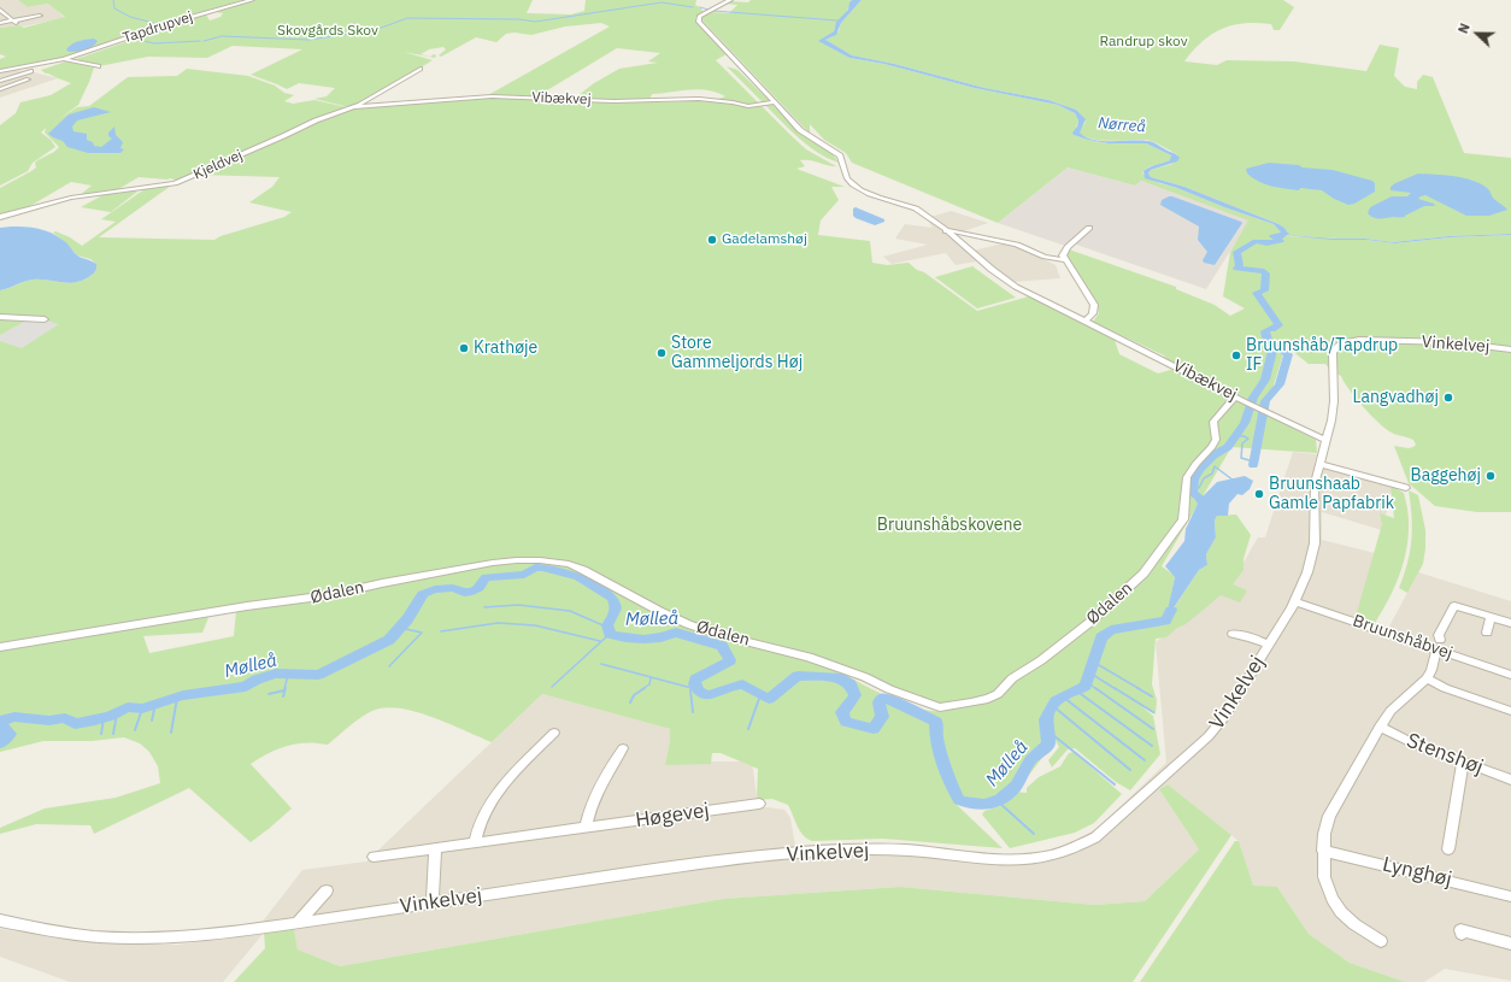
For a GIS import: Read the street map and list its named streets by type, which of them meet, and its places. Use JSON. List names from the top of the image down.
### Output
{
  "streets": {
    "street": [
      "Tapdrupvej",
      "Vibækvej",
      "Kjeldvej",
      "Vinkelvej",
      "Ødalen",
      "Bruunshåbvej",
      "Stenshøj",
      "Høgevej",
      "Lynghøj"
    ]
  },
  "crossings": [
    ["Vibækvej", "Kjeldvej"],
    ["Vibækvej", "Vinkelvej"],
    ["Vibækvej", "Ødalen"],
    ["Vinkelvej", "Bruunshåbvej"]
  ],
  "water": ["Nørreå", "Mølleå"],
  "parks": ["Skovgårds Skov", "Randrup skov", "Bruunshåbskovene"],
  "places": [
    "Gadelamshøj",
    "Krathøje",
    "Store Gammeljords Høj",
    "Bruunshåb/Tapdrup IF",
    "Langvadhøj",
    "Baggehøj",
    "Bruunshaab Gamle Papfabrik"
  ],
  "north": "left"
}
